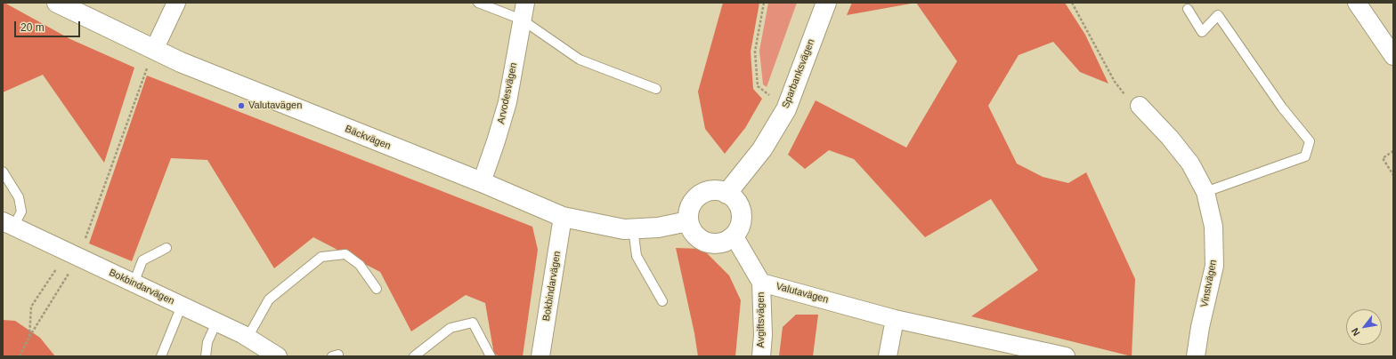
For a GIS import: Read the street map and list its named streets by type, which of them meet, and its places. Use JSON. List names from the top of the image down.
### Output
{
  "streets": {
    "street": [
      "Sparbanksvägen",
      "Arvodesvägen",
      "Bäckvägen",
      "Vinstvägen",
      "Bokbindarvägen",
      "Valutavägen",
      "Avgiftsvägen"
    ]
  },
  "crossings": [
    ["Sparbanksvägen", "Bäckvägen"],
    ["Arvodesvägen", "Bäckvägen"],
    ["Bäckvägen", "Bokbindarvägen"],
    ["Valutavägen", "Avgiftsvägen"]
  ],
  "places": ["Valutavägen"],
  "scale_bar": "20 m",
  "north": "bottom left"
}
